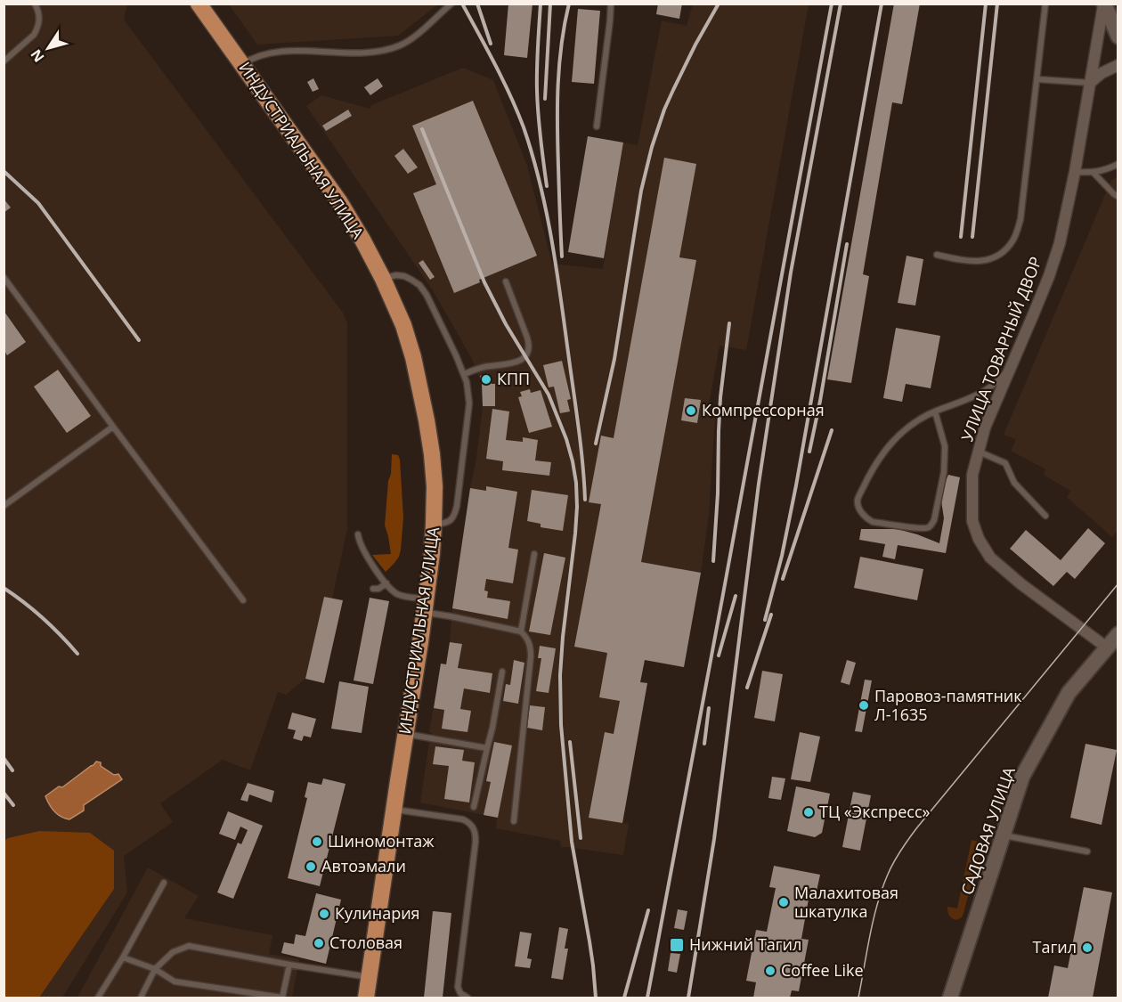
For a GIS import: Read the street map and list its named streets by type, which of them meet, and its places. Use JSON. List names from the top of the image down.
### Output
{
  "streets": {
    "main road": ["ИНДУСТРИАЛЬНАЯ УЛИЦА", "САДОВАЯ УЛИЦА"],
    "street": ["УЛИЦА ТОВАРНЫЙ ДВОР"]
  },
  "crossings": [
    ["УЛИЦА ТОВАРНЫЙ ДВОР", "САДОВАЯ УЛИЦА"]
  ],
  "places": {
    "other": [
      "КПП",
      "Компрессорная",
      "Паровоз-памятник Л-1635",
      "ТЦ «Экспресс»",
      "Шиномонтаж",
      "Автоэмали",
      "Малахитовая шкатулка",
      "Кулинария",
      "Столовая",
      "Тагил",
      "Coffee Like"
    ],
    "transit": ["Нижний Тагил"]
  },
  "north": "bottom left"
}
